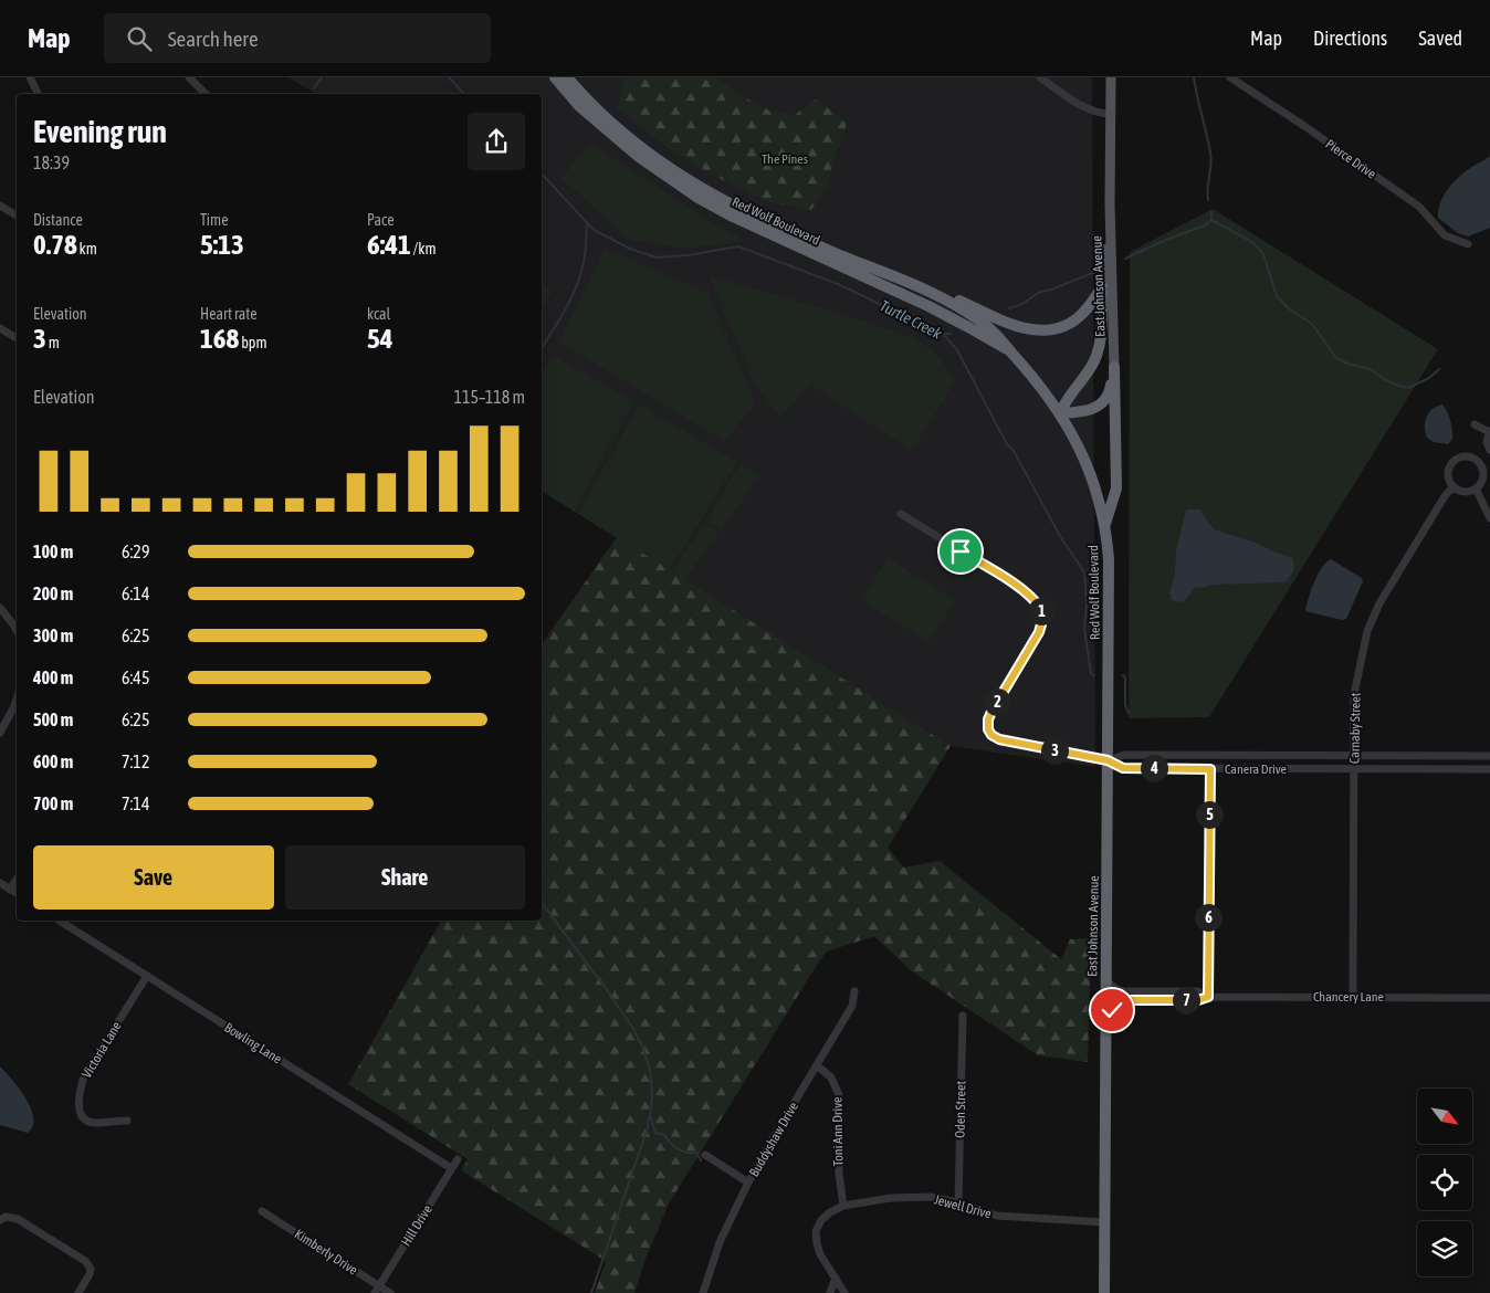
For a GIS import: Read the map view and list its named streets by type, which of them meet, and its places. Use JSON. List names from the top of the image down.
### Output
{
  "streets": {
    "highway": ["Red Wolf Boulevard", "East Johnson Avenue"],
    "street": [
      "Pierce Drive",
      "Carnaby Street",
      "Canera Drive",
      "Chancery Lane",
      "Bowling Lane",
      "Victoria Lane",
      "Oden Street",
      "Toni Ann Drive",
      "Buddyshaw Drive",
      "Jewell Drive",
      "Hill Drive",
      "Kimberly Drive"
    ]
  },
  "crossings": [
    ["Red Wolf Boulevard", "East Johnson Avenue"],
    ["East Johnson Avenue", "Canera Drive"],
    ["East Johnson Avenue", "Chancery Lane"],
    ["East Johnson Avenue", "Jewell Drive"],
    ["Carnaby Street", "Canera Drive"],
    ["Carnaby Street", "Chancery Lane"],
    ["Bowling Lane", "Victoria Lane"],
    ["Bowling Lane", "Hill Drive"],
    ["Oden Street", "Jewell Drive"],
    ["Toni Ann Drive", "Buddyshaw Drive"],
    ["Toni Ann Drive", "Jewell Drive"],
    ["Hill Drive", "Kimberly Drive"]
  ],
  "water": ["Turtle Creek"],
  "parks": ["The Pines"],
  "north": "bottom right",
  "page": {
    "header": "Map",
    "search": "Search here",
    "nav": ["Map", "Directions", "Saved"],
    "heading": ["Evening run", "18:39"],
    "stats": [
      ["Distance", "0.78 km"],
      ["Time", "5:13"],
      ["Pace", "6:41 /km"],
      ["Elevation", "3 m"],
      ["Heart rate", "168 bpm"],
      ["kcal", "54"]
    ],
    "chart": ["Elevation", "115–118 m"],
    "list": [
      {
        "name": "100 m",
        "note": "6:29"
      },
      {
        "name": "200 m",
        "note": "6:14"
      },
      {
        "name": "300 m",
        "note": "6:25"
      },
      {
        "name": "400 m",
        "note": "6:45"
      },
      {
        "name": "500 m",
        "note": "6:25"
      },
      {
        "name": "600 m",
        "note": "7:12"
      },
      {
        "name": "700 m",
        "note": "7:14"
      }
    ],
    "pins": [
      "1",
      "2",
      "3",
      "4",
      "5",
      "6",
      "7"
    ],
    "buttons": ["Save", "Share"]
  }
}
